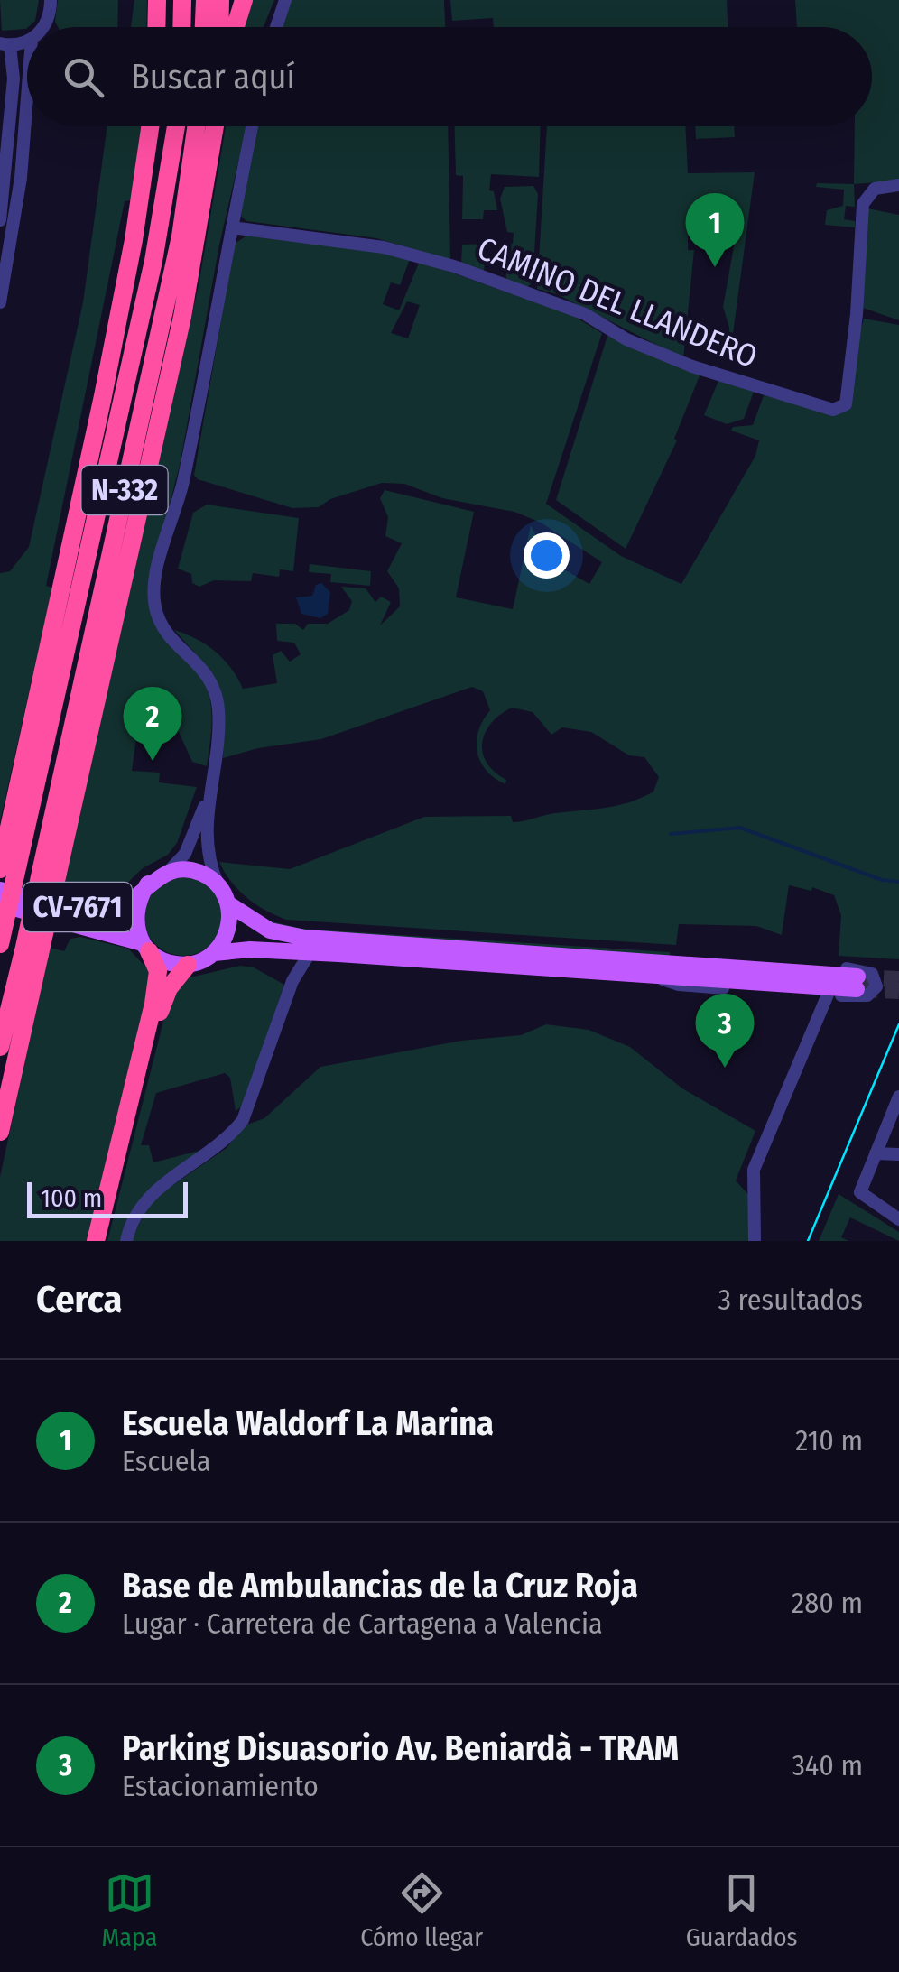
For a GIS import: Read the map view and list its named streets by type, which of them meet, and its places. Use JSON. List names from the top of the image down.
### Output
{
  "streets": {
    "highway": ["N-332"],
    "main road": ["CV-7671"],
    "street": ["CAMINO DEL LLANDERO"]
  },
  "scale_bar": "100 m",
  "page": {
    "search": "Buscar aquí",
    "pins": ["1", "2", "3"],
    "scale": "100 m",
    "heading": ["Cerca", "3 resultados"],
    "list": [
      {
        "mark": "1",
        "name": "Escuela Waldorf La Marina",
        "note": "Escuela",
        "value": "210 m"
      },
      {
        "mark": "2",
        "name": "Base de Ambulancias de la Cruz Roja",
        "note": "Lugar · Carretera de Cartagena a Valencia",
        "value": "280 m"
      },
      {
        "mark": "3",
        "name": "Parking Disuasorio Av. Beniardà - TRAM",
        "note": "Estacionamiento",
        "value": "340 m"
      }
    ],
    "nav": ["Mapa", "Cómo llegar", "Guardados"]
  }
}
